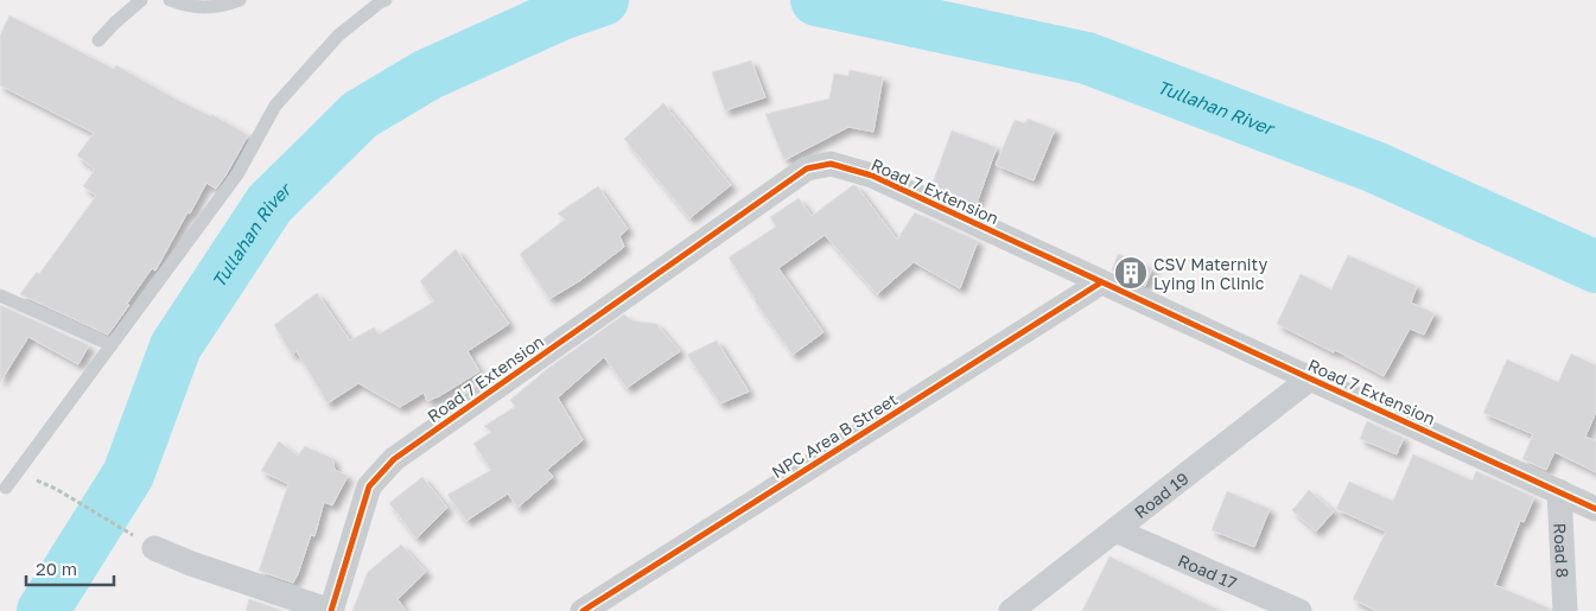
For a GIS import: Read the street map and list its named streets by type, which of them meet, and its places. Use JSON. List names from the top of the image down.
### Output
{
  "streets": {
    "street": [
      "Road 7 Extension",
      "NPC Area B Street",
      "Road 19",
      "Road 8",
      "Road 17"
    ]
  },
  "crossings": [
    ["Road 7 Extension", "NPC Area B Street"],
    ["Road 7 Extension", "Road 19"],
    ["Road 7 Extension", "Road 8"],
    ["Road 19", "Road 17"]
  ],
  "water": ["Tullahan River"],
  "places": {
    "building": ["CSV Maternity Lying In Clinic"]
  },
  "scale_bar": "20 m"
}
